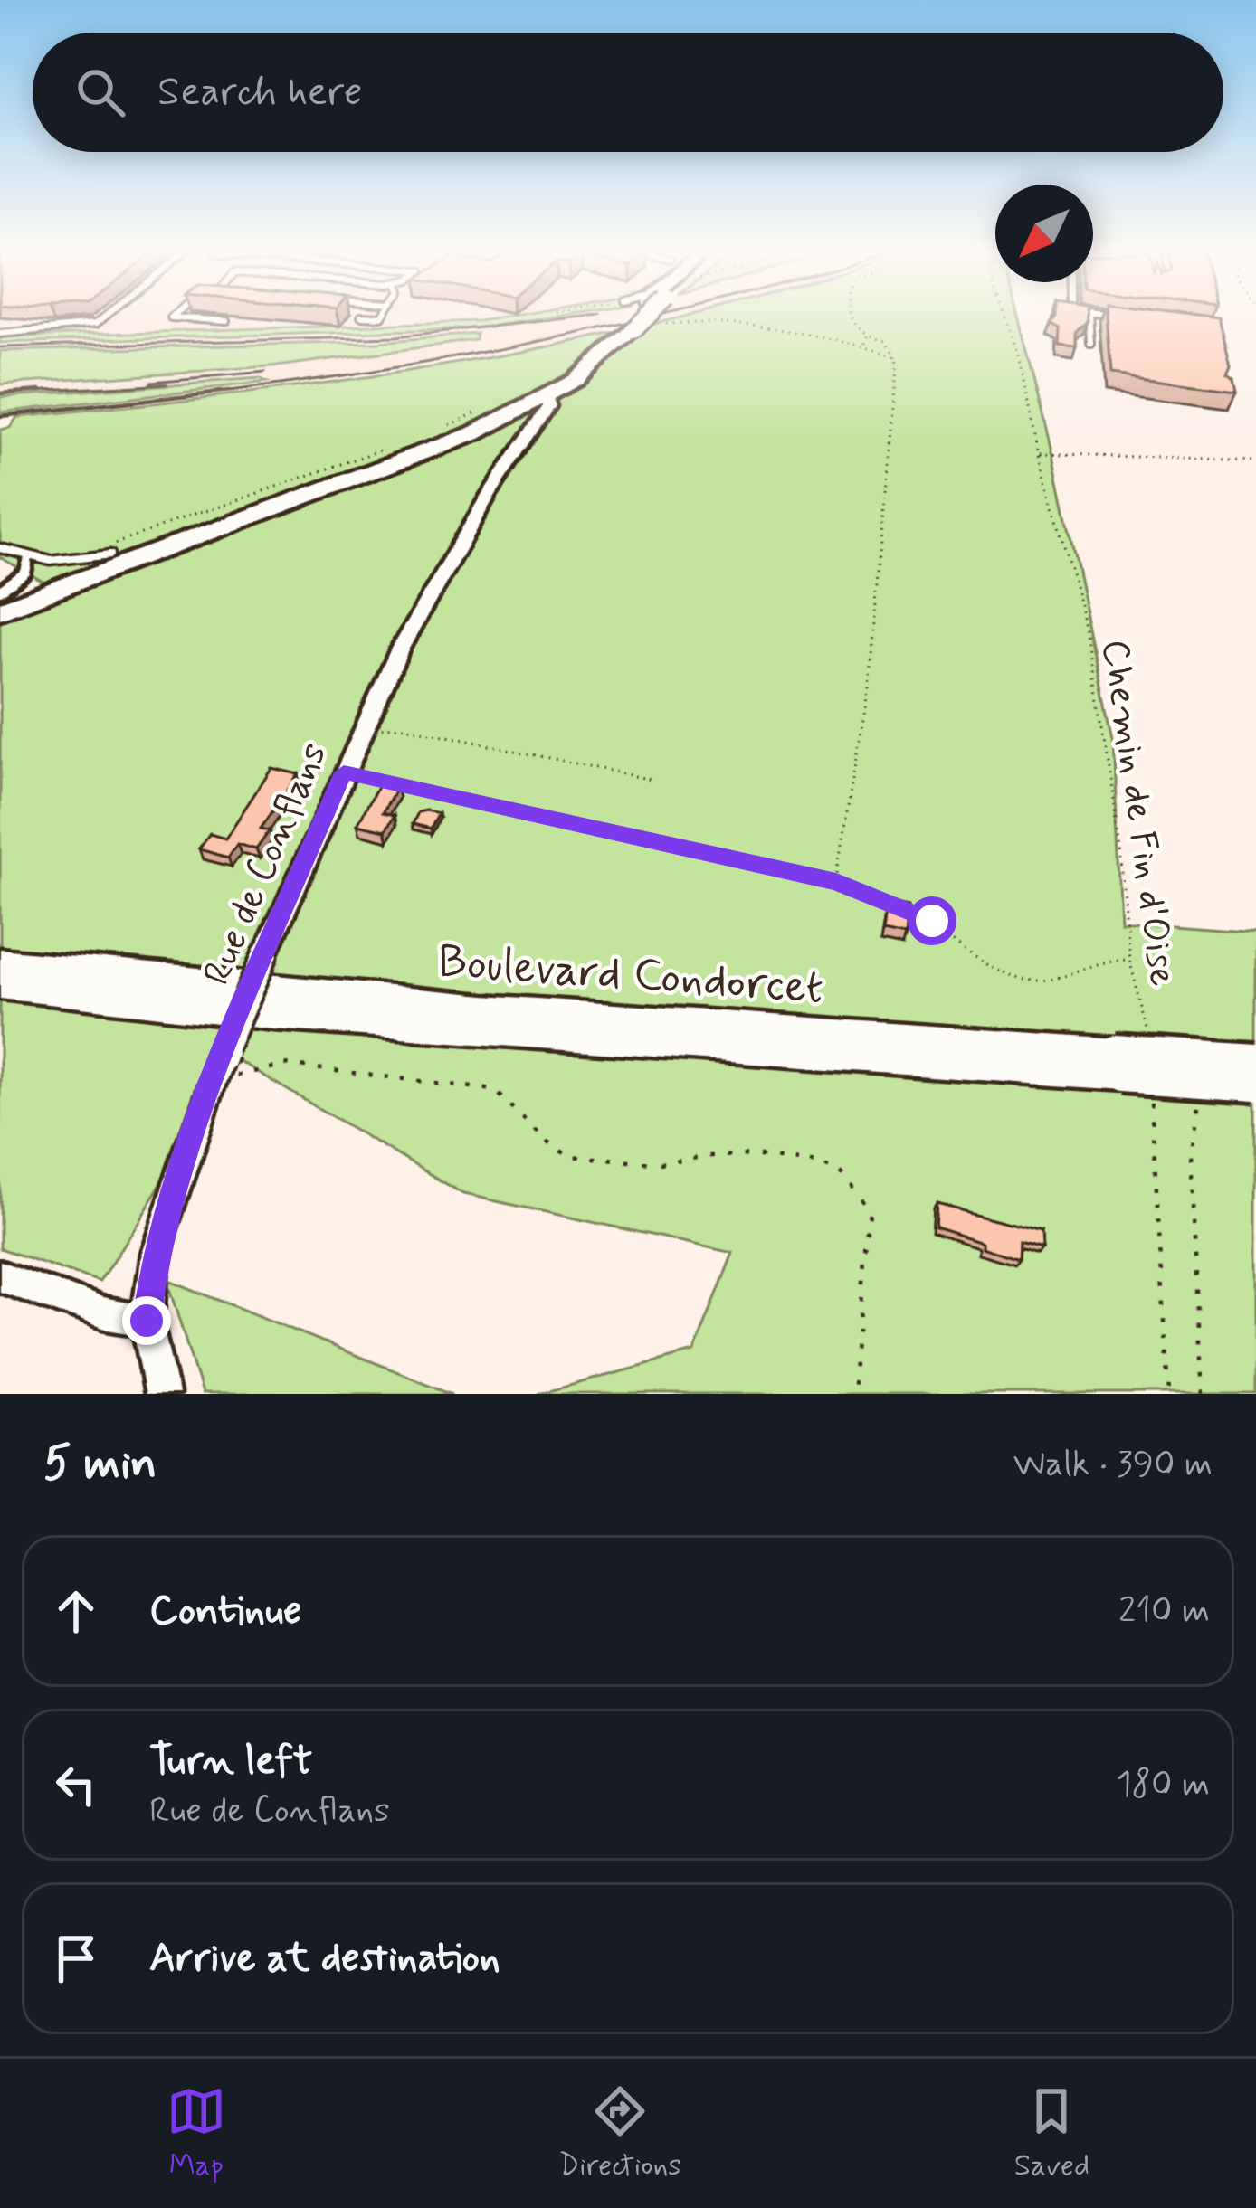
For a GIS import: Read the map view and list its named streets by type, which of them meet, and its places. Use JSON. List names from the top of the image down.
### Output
{
  "streets": {
    "main road": ["Rue de Conflans", "Boulevard Condorcet"],
    "path": ["Chemin de Fin d'Oise"]
  },
  "north": "bottom left",
  "page": {
    "search": "Search here",
    "heading": ["5 min", "Walk · 390 m"],
    "list": [
      ["Continue", "210 m"],
      ["Turn left", "Rue de Conflans", "180 m"],
      "Arrive at destination"
    ],
    "nav": ["Map", "Directions", "Saved"]
  }
}
